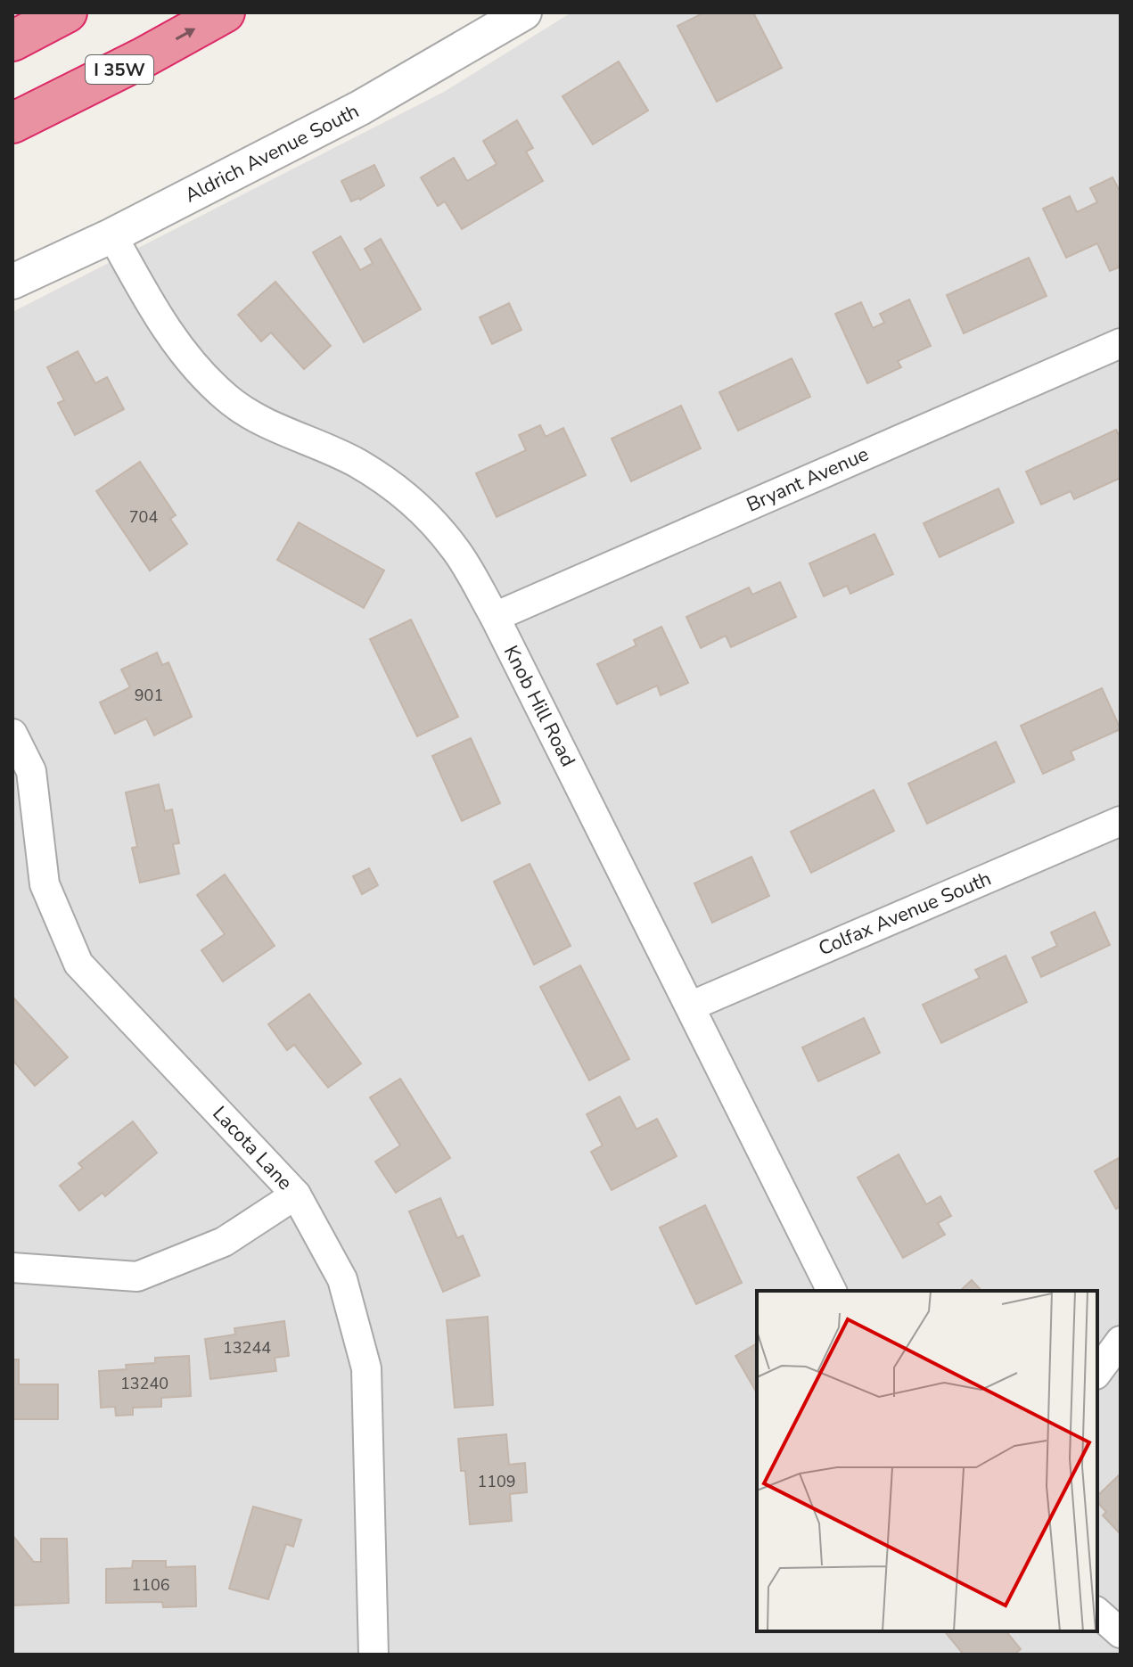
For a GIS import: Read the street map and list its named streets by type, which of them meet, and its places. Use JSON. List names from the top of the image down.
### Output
{
  "streets": {
    "highway": ["I 35W"],
    "street": [
      "Aldrich Avenue South",
      "Bryant Avenue",
      "Knob Hill Road",
      "Colfax Avenue South",
      "Lacota Lane"
    ]
  },
  "crossings": [
    ["Aldrich Avenue South", "Knob Hill Road"],
    ["Bryant Avenue", "Knob Hill Road"],
    ["Knob Hill Road", "Colfax Avenue South"]
  ],
  "house_numbers": [
    "704",
    "901",
    "13244",
    "13240",
    "1109",
    "1106"
  ]
}
